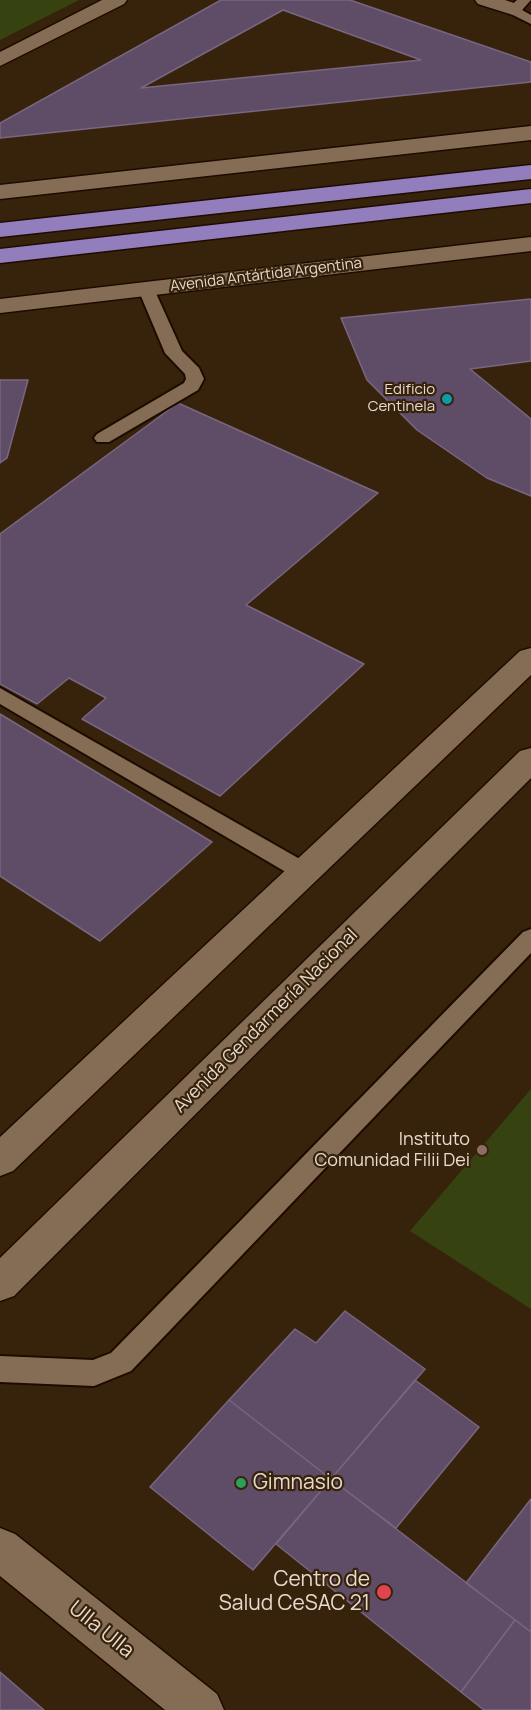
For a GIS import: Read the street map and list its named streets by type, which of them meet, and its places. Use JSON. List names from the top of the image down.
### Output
{
  "streets": {
    "street": ["Avenida Antártida Argentina", "Avenida Gendarmería Nacional", "Ulla Ulla"]
  },
  "places": [
    "Edificio Centinela",
    "Instituto Comunidad Filii Dei",
    "Gimnasio",
    "Centro de Salud CeSAC 21"
  ]
}
